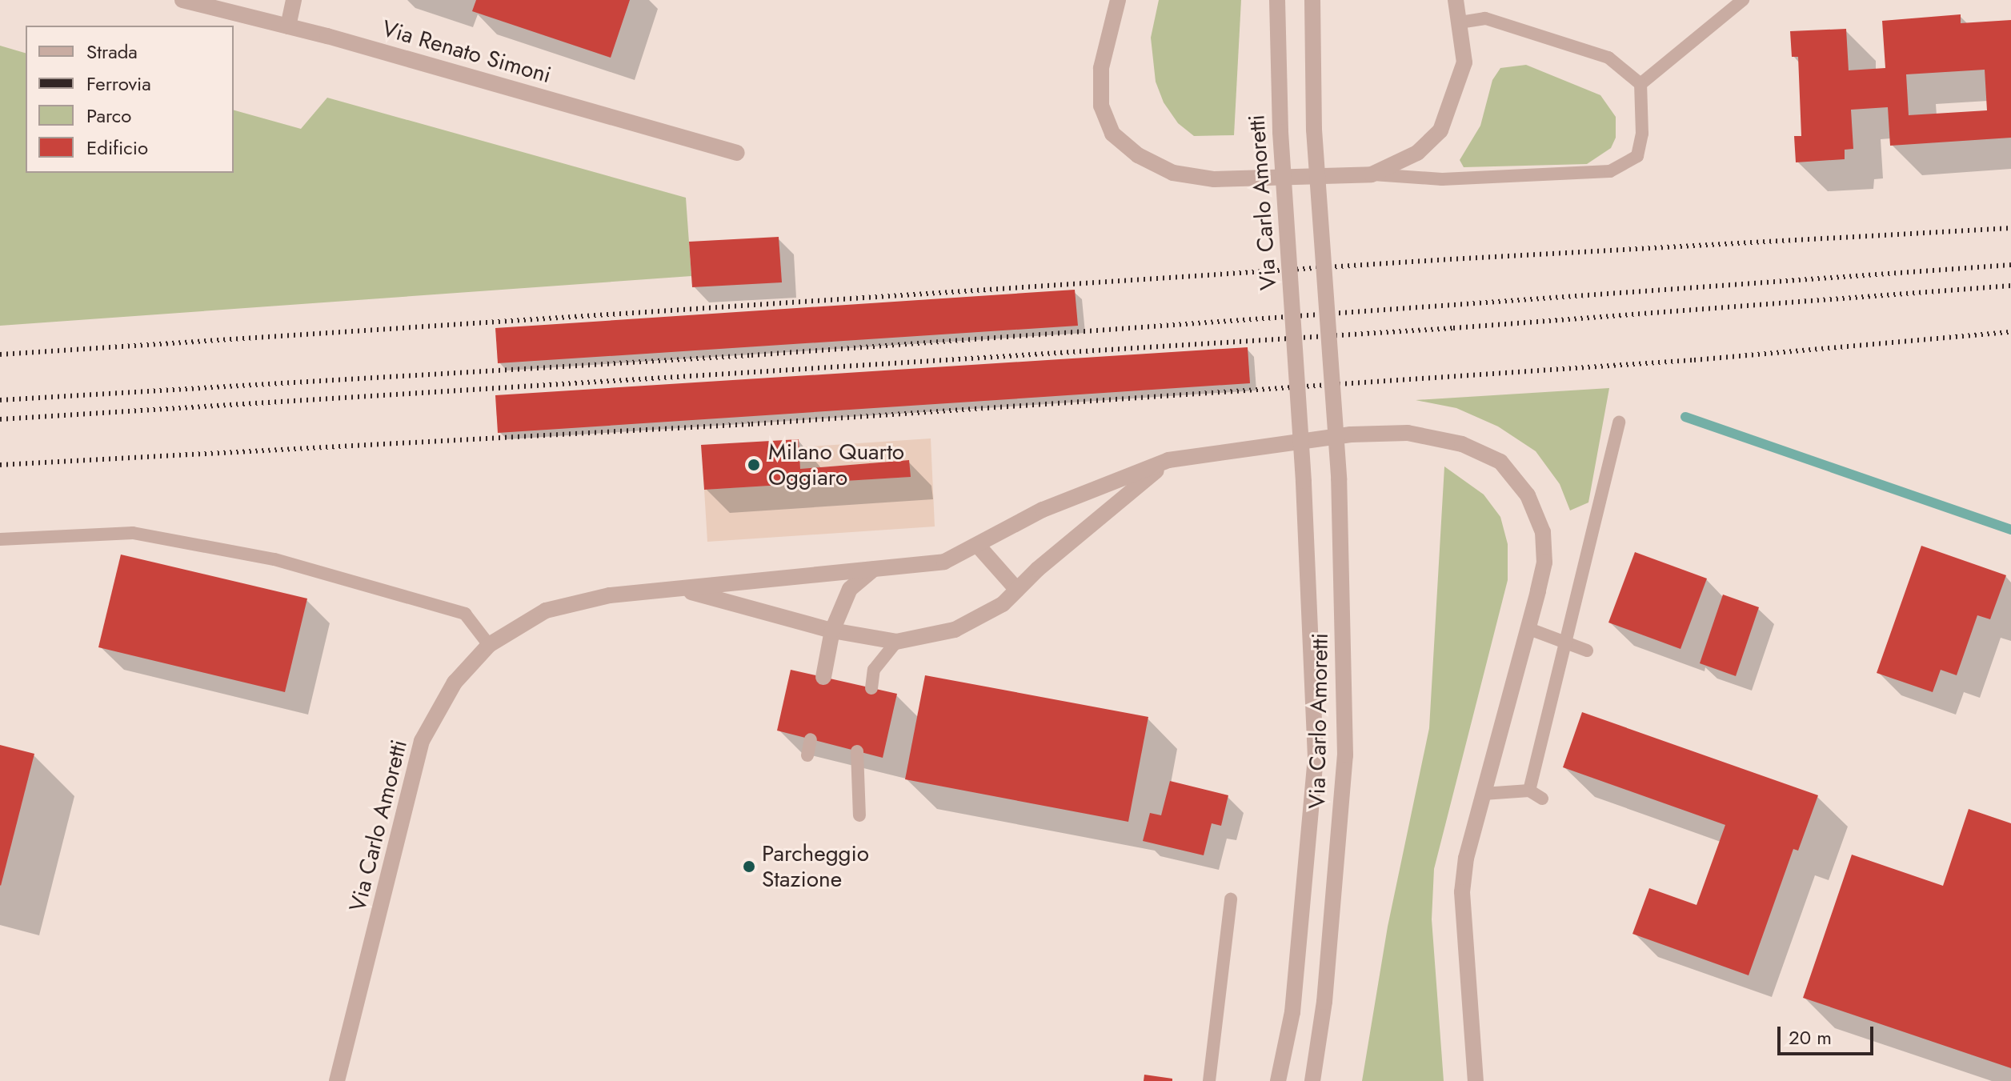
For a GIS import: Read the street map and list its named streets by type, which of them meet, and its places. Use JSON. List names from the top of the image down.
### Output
{
  "streets": {
    "street": ["Via Renato Simoni", "Via Carlo Amoretti"]
  },
  "places": ["Milano Quarto Oggiaro", "Parcheggio Stazione"],
  "legend": [
    "Strada",
    "Ferrovia",
    "Parco",
    "Edificio"
  ],
  "scale_bar": "20 m"
}
